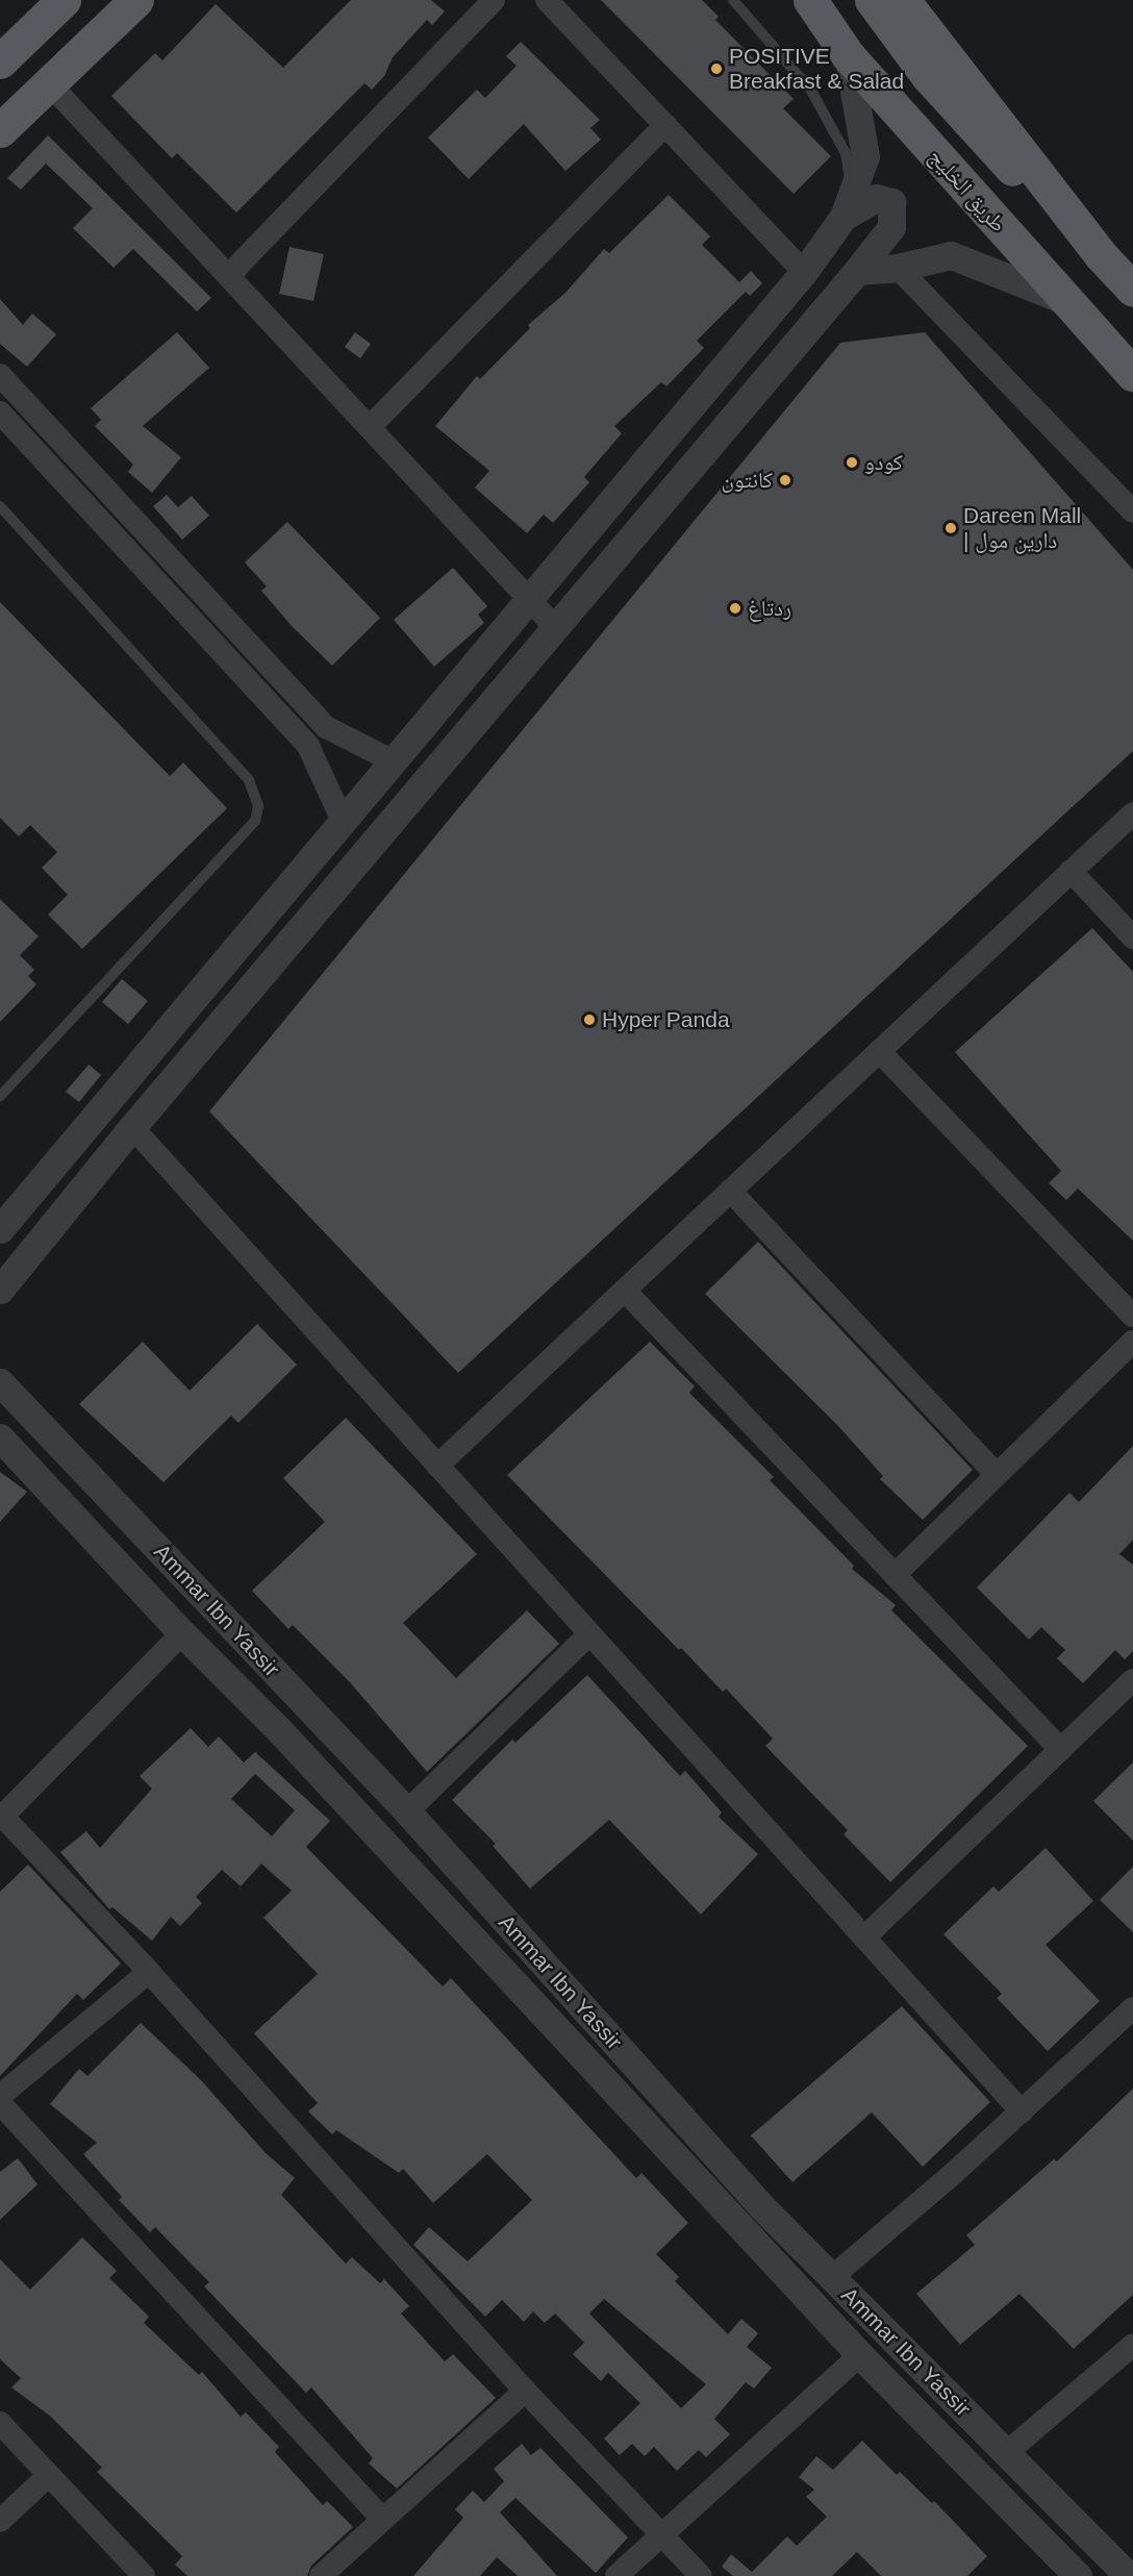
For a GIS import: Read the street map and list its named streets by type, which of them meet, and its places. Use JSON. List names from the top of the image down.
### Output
{
  "streets": {
    "main road": ["طريق الخليج"],
    "street": ["Ammar Ibn Yassir"]
  },
  "places": [
    "POSITIVE Breakfast & Salad",
    "كودو",
    "كانتون",
    "Dareen Mall | دارين مول",
    "ردتاغ",
    "Hyper Panda"
  ]
}
